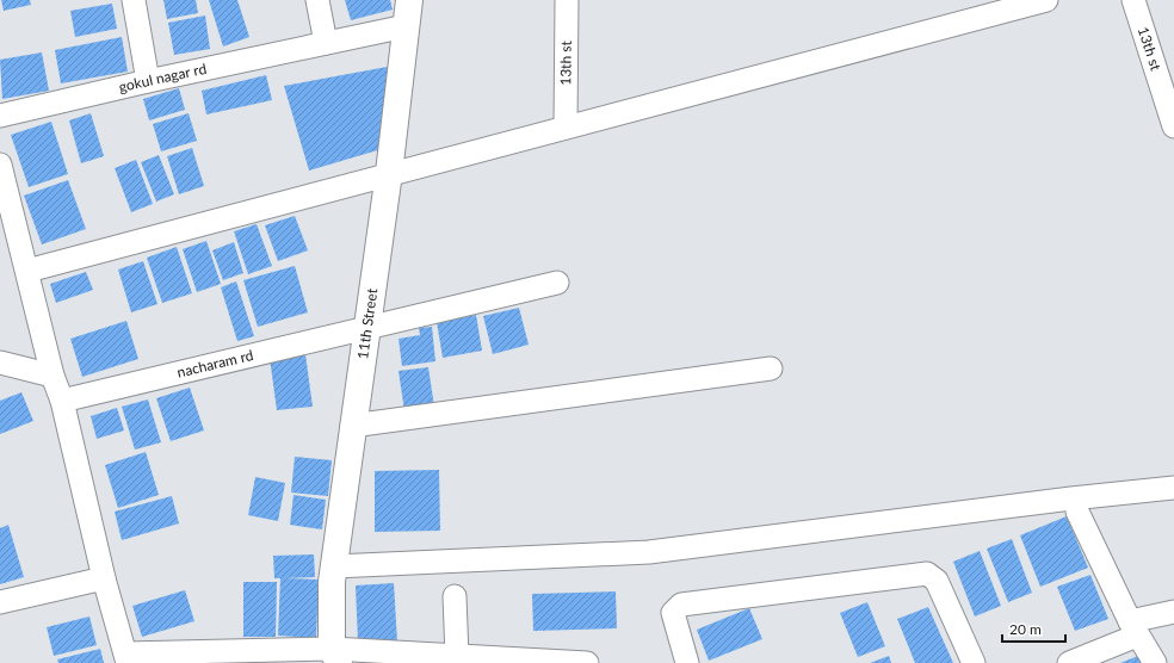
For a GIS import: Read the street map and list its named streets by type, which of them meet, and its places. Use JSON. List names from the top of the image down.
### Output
{
  "streets": {
    "street": [
      "13th st",
      "gokul nagar rd",
      "11th Street",
      "nacharam rd"
    ]
  },
  "crossings": [
    ["gokul nagar rd", "11th Street"],
    ["11th Street", "nacharam rd"]
  ],
  "scale_bar": "20 m"
}
